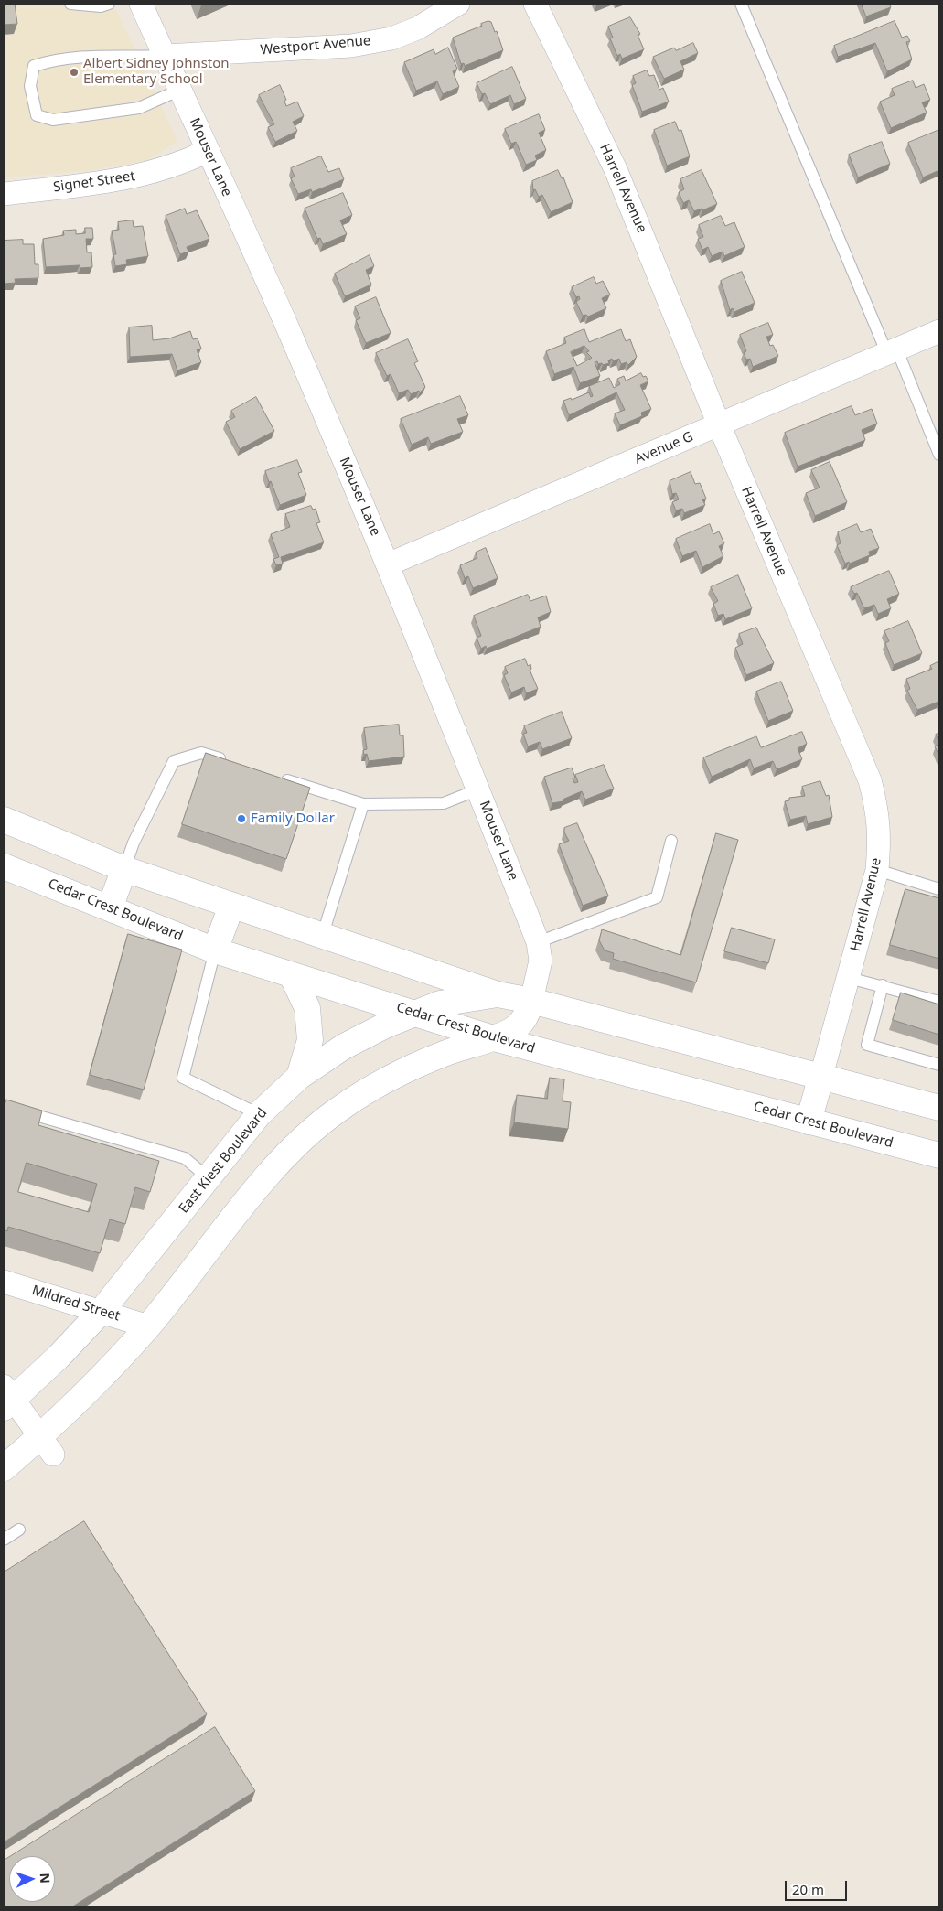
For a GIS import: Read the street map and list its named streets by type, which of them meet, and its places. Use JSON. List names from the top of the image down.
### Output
{
  "streets": {
    "main road": ["Cedar Crest Boulevard", "East Kiest Boulevard"],
    "street": [
      "Westport Avenue",
      "Mouser Lane",
      "Signet Street",
      "Harrell Avenue",
      "Avenue G",
      "Mildred Street"
    ]
  },
  "crossings": [
    ["Westport Avenue", "Mouser Lane"],
    ["Mouser Lane", "Signet Street"],
    ["Mouser Lane", "Avenue G"],
    ["Harrell Avenue", "Avenue G"],
    ["Cedar Crest Boulevard", "East Kiest Boulevard"],
    ["East Kiest Boulevard", "Mildred Street"]
  ],
  "places": ["Albert Sidney Johnston Elementary School", "Family Dollar"],
  "scale_bar": "20 m",
  "north": "right"
}
